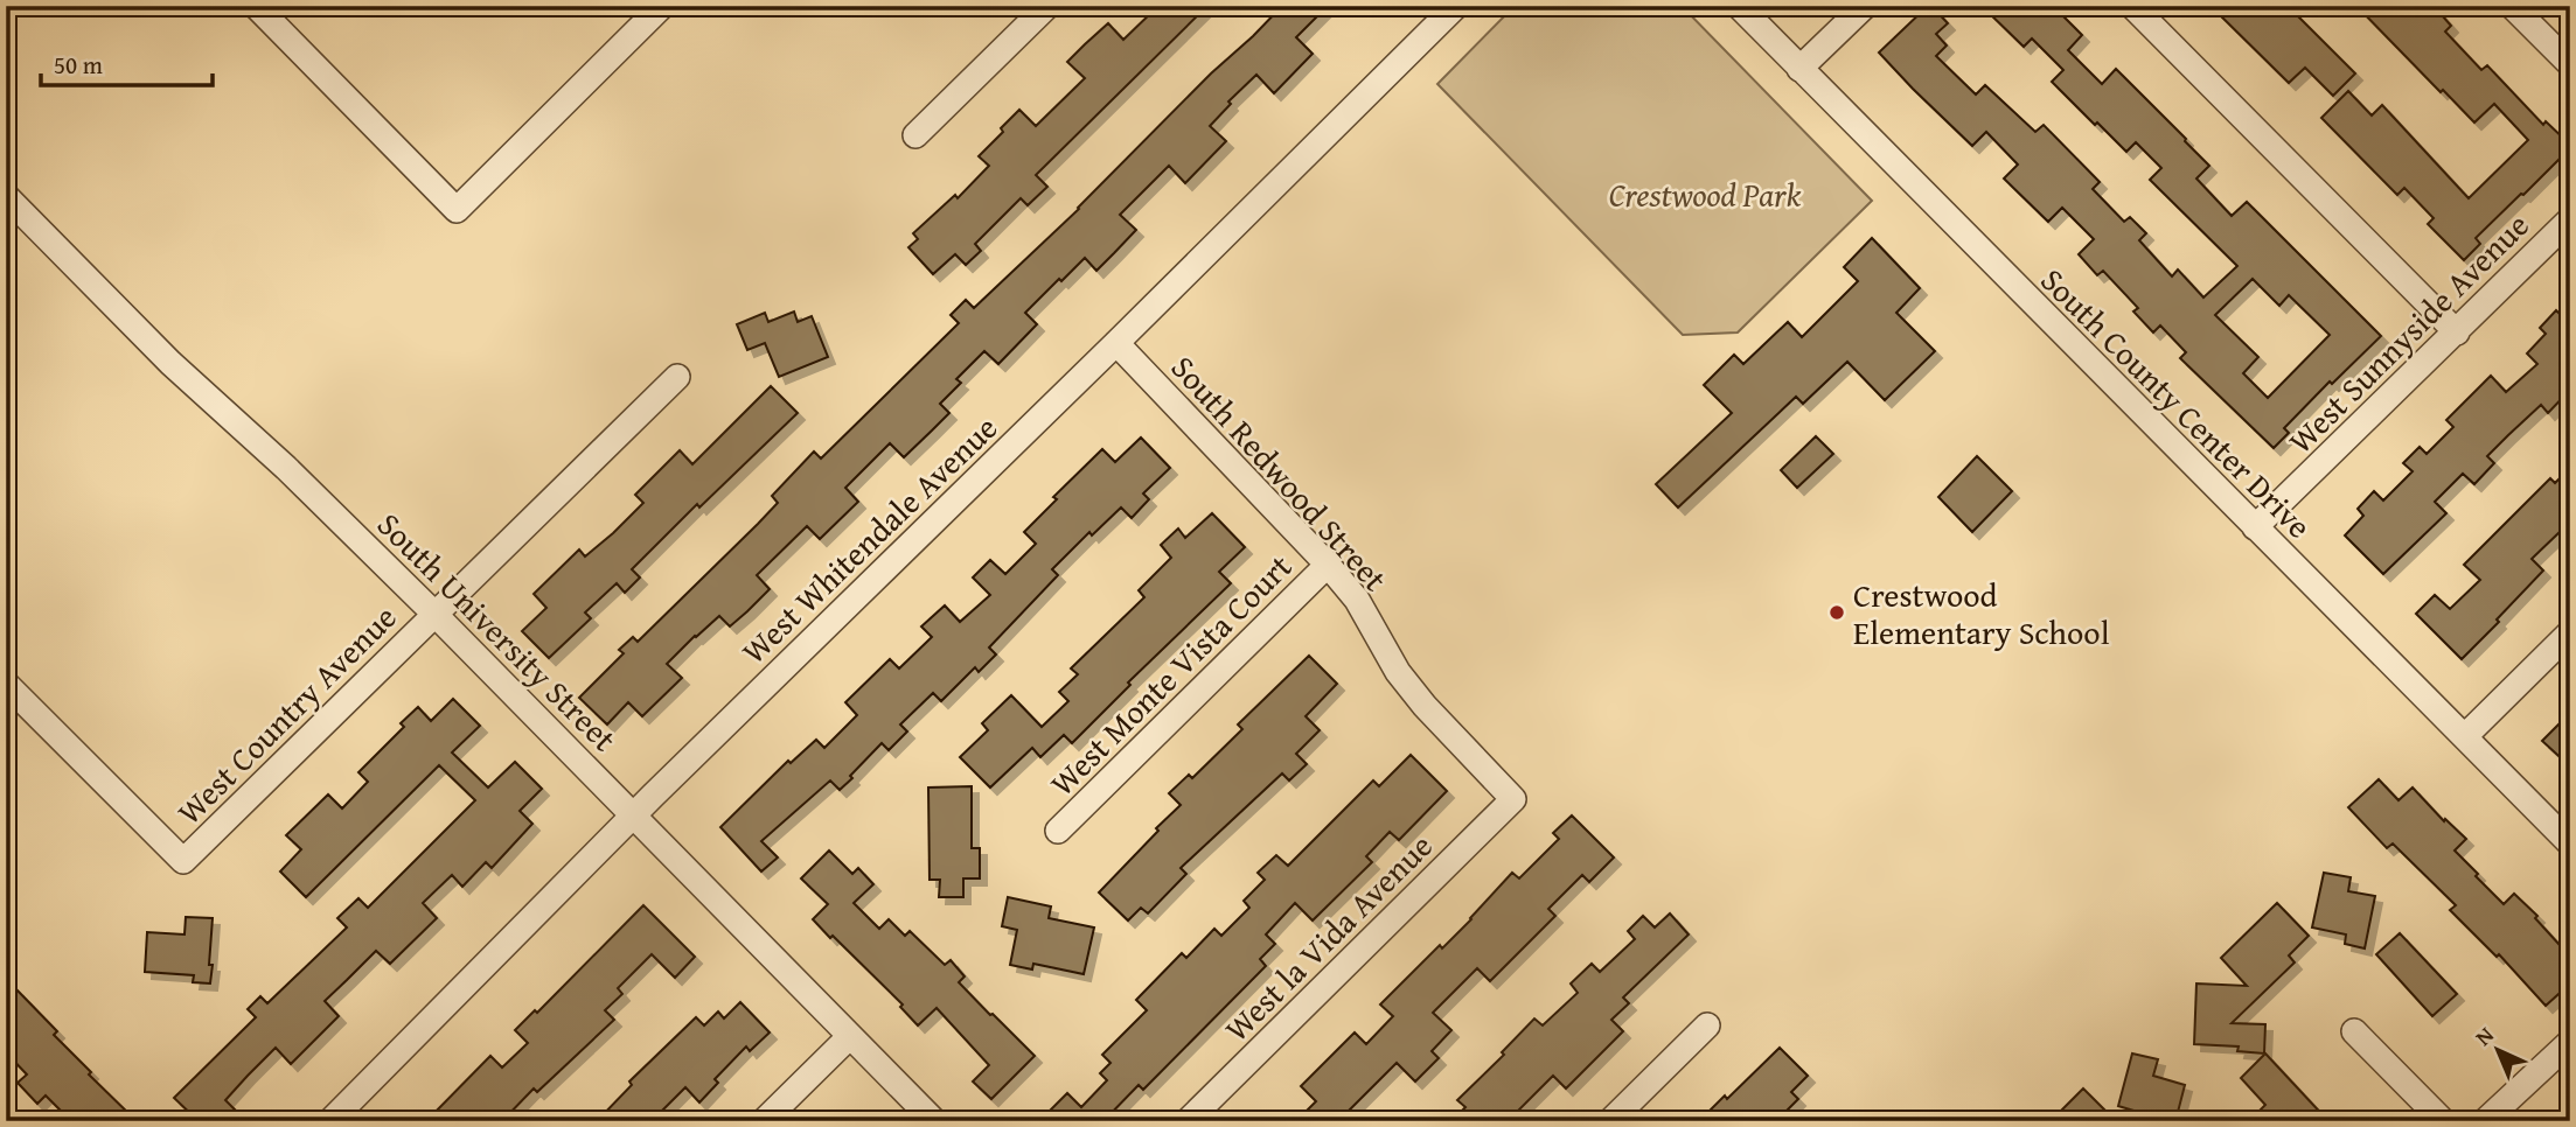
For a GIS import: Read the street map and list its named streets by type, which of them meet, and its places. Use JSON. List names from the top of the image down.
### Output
{
  "streets": {
    "street": [
      "West Sunnyside Avenue",
      "South County Center Drive",
      "South Redwood Street",
      "West Whitendale Avenue",
      "South University Street",
      "West Monte Vista Court",
      "West Country Avenue",
      "West la Vida Avenue"
    ]
  },
  "crossings": [
    ["West Sunnyside Avenue", "South County Center Drive"],
    ["South Redwood Street", "West Whitendale Avenue"],
    ["South Redwood Street", "West Monte Vista Court"],
    ["South Redwood Street", "West la Vida Avenue"],
    ["West Whitendale Avenue", "South University Street"],
    ["South University Street", "West Country Avenue"]
  ],
  "parks": ["Crestwood Park"],
  "places": ["Crestwood Elementary School"],
  "scale_bar": "50 m",
  "north": "top left"
}
